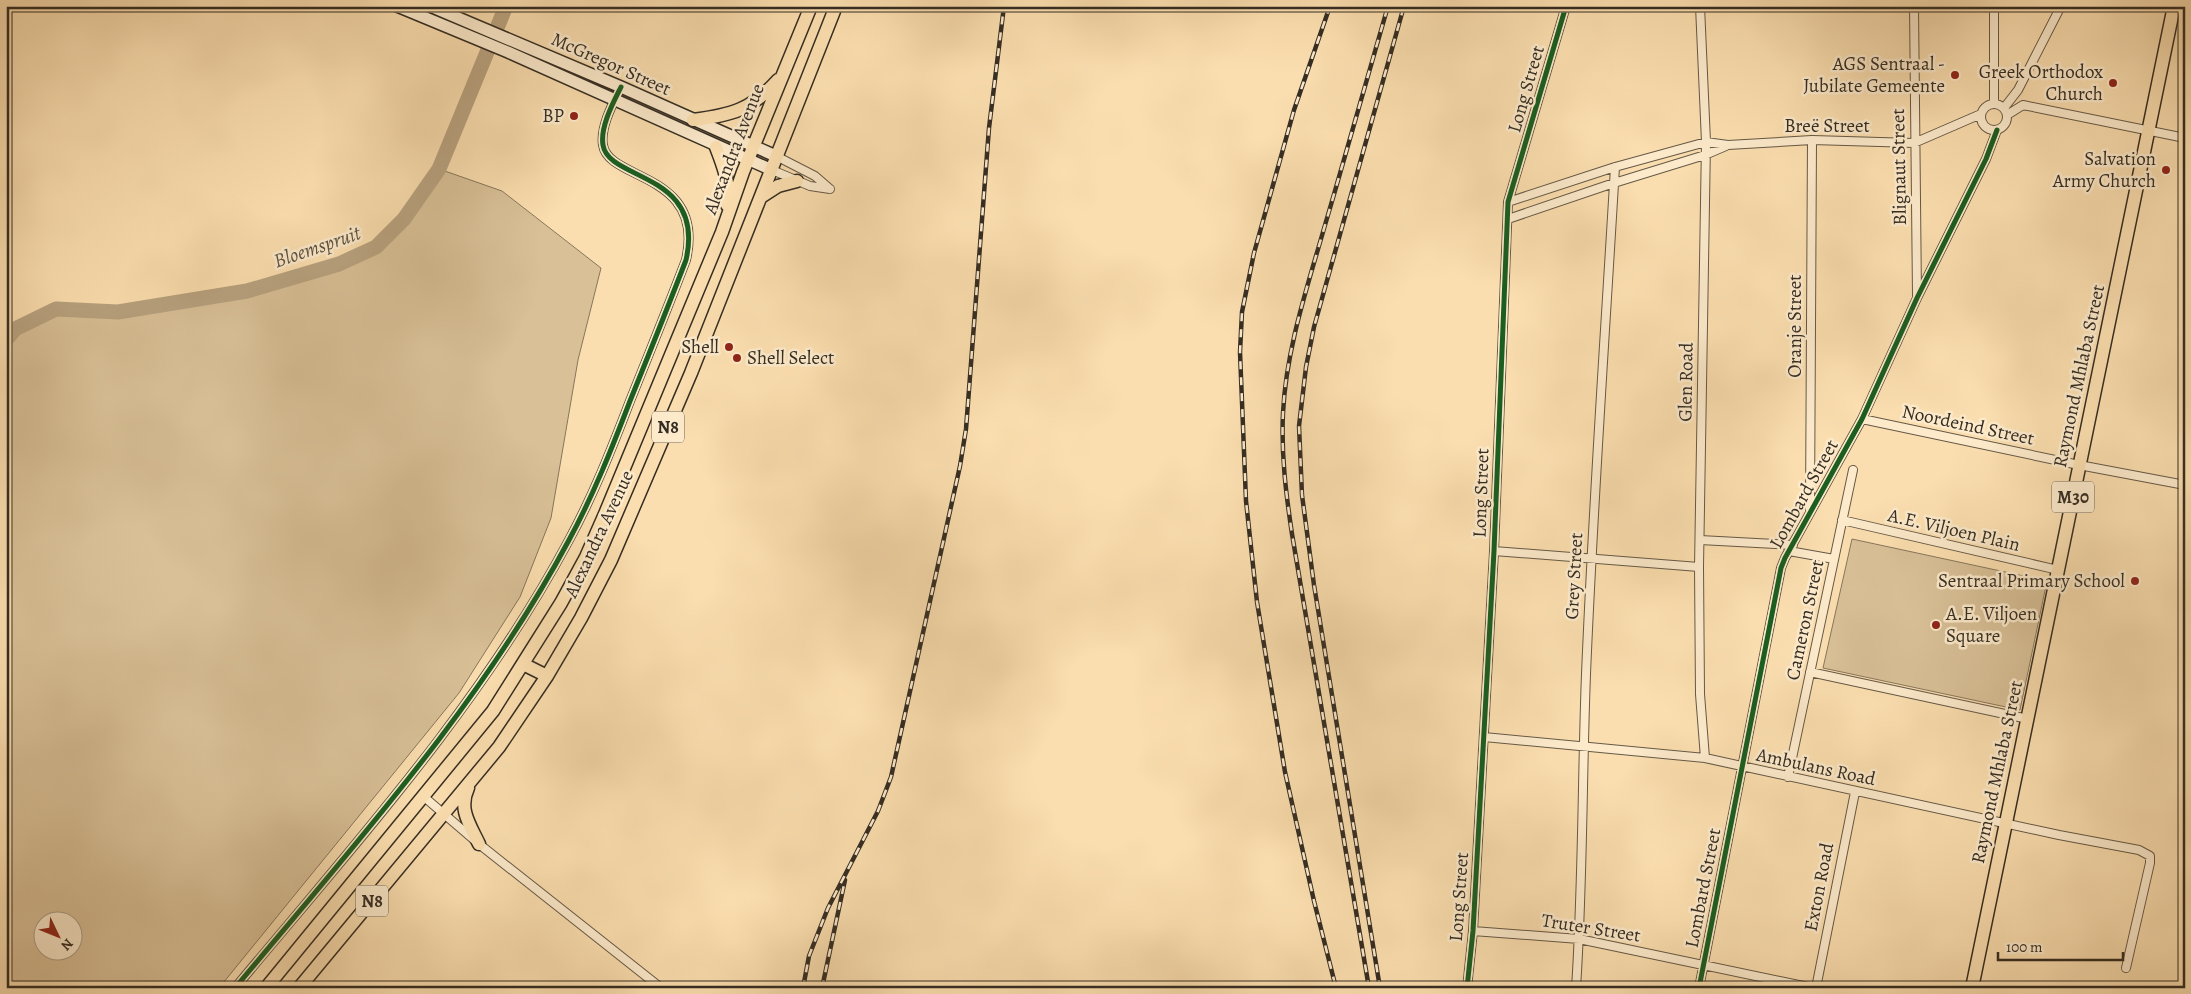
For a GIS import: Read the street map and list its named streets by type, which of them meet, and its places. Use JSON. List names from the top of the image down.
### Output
{
  "streets": {
    "main road": [
      "McGregor Street",
      "Alexandra Avenue",
      "Raymond Mhlaba Street",
      "N8",
      "M30"
    ],
    "street": [
      "Long Street",
      "Breë Street",
      "Blignaut Street",
      "Oranje Street",
      "Glen Road",
      "Noordeind Street",
      "Lombard Street",
      "A.E. Viljoen Plain",
      "Grey Street",
      "Cameron Street",
      "Ambulans Road",
      "Exton Road",
      "Truter Street"
    ]
  },
  "crossings": [
    ["McGregor Street", "Alexandra Avenue"],
    ["Long Street", "Breë Street"],
    ["Long Street", "Ambulans Road"],
    ["Long Street", "Truter Street"],
    ["Breë Street", "Blignaut Street"],
    ["Breë Street", "Oranje Street"],
    ["Breë Street", "Glen Road"],
    ["Breë Street", "Lombard Street"],
    ["Breë Street", "Grey Street"],
    ["Blignaut Street", "Lombard Street"],
    ["Oranje Street", "Lombard Street"],
    ["Raymond Mhlaba Street", "Noordeind Street"],
    ["Raymond Mhlaba Street", "A.E. Viljoen Plain"],
    ["Raymond Mhlaba Street", "Ambulans Road"],
    ["Glen Road", "Ambulans Road"],
    ["Noordeind Street", "Lombard Street"],
    ["Lombard Street", "Ambulans Road"],
    ["Lombard Street", "Truter Street"],
    ["A.E. Viljoen Plain", "Cameron Street"],
    ["Grey Street", "Ambulans Road"],
    ["Grey Street", "Truter Street"],
    ["Cameron Street", "Ambulans Road"],
    ["Ambulans Road", "Exton Road"],
    ["Exton Road", "Truter Street"]
  ],
  "water": ["Bloemspruit"],
  "places": [
    "AGS Sentraal - Jubilate Gemeente",
    "Greek Orthodox Church",
    "BP",
    "Salvation Army Church",
    "Shell",
    "Shell Select",
    "Sentraal Primary School",
    "A.E. Viljoen Square"
  ],
  "scale_bar": "100 m",
  "north": "bottom right"
}
